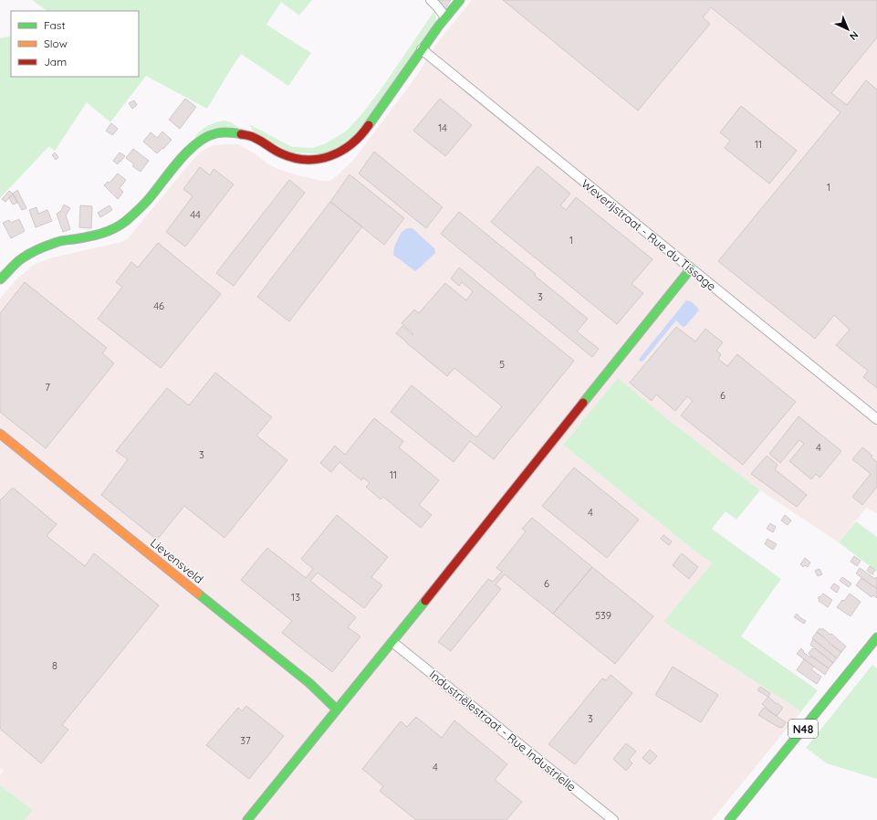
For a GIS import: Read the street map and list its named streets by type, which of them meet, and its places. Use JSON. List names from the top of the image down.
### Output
{
  "streets": {
    "street": [
      "Weverijstraat - Rue du Tissage",
      "Lievensveld",
      "N48",
      "Industriëlestraat - Rue Industrielle"
    ]
  },
  "house_numbers": [
    "14",
    "11",
    "1",
    "44",
    "1",
    "3",
    "46",
    "5",
    "7",
    "6",
    "4",
    "3",
    "11",
    "4",
    "6",
    "13",
    "539",
    "8",
    "3",
    "37",
    "4"
  ],
  "legend": ["Fast", "Slow", "Jam"],
  "north": "bottom right"
}
